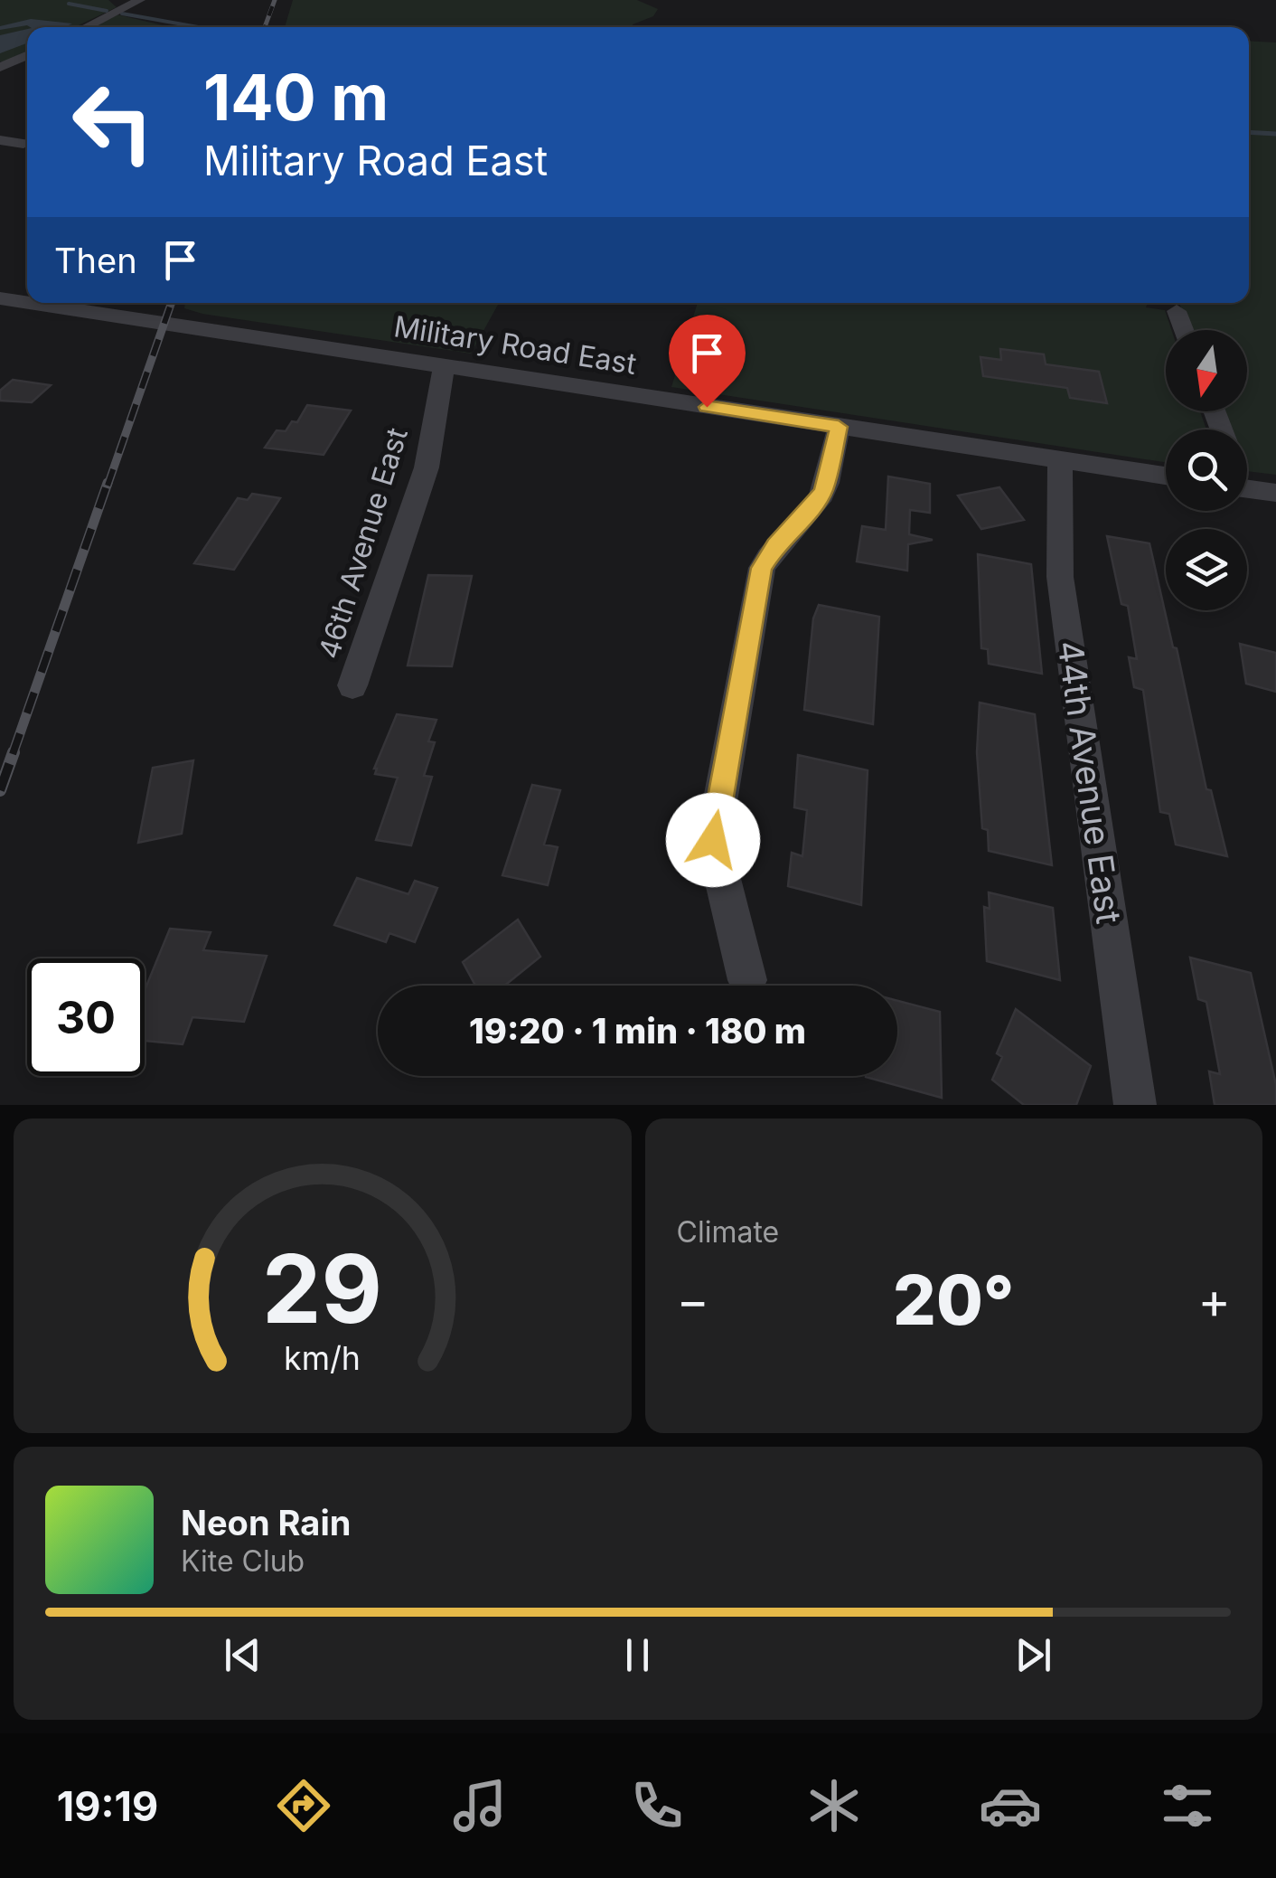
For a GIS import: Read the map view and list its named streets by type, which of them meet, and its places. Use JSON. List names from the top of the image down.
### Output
{
  "streets": {
    "street": ["Military Road East", "46th Avenue East", "44th Avenue East"]
  },
  "crossings": [
    ["Military Road East", "46th Avenue East"],
    ["Military Road East", "44th Avenue East"]
  ],
  "north": "bottom",
  "page": {
    "turn": ["140 m", "Military Road East"],
    "then": "Then",
    "limit": "30",
    "trip": "19:20 · 1 min · 180 m",
    "tile": "Climate",
    "heat": ["−", "20°", "+"],
    "song": ["Neon Rain", "Kite Club"],
    "tabs": "19:19",
    "gauge": ["29", "km/h"]
  }
}
